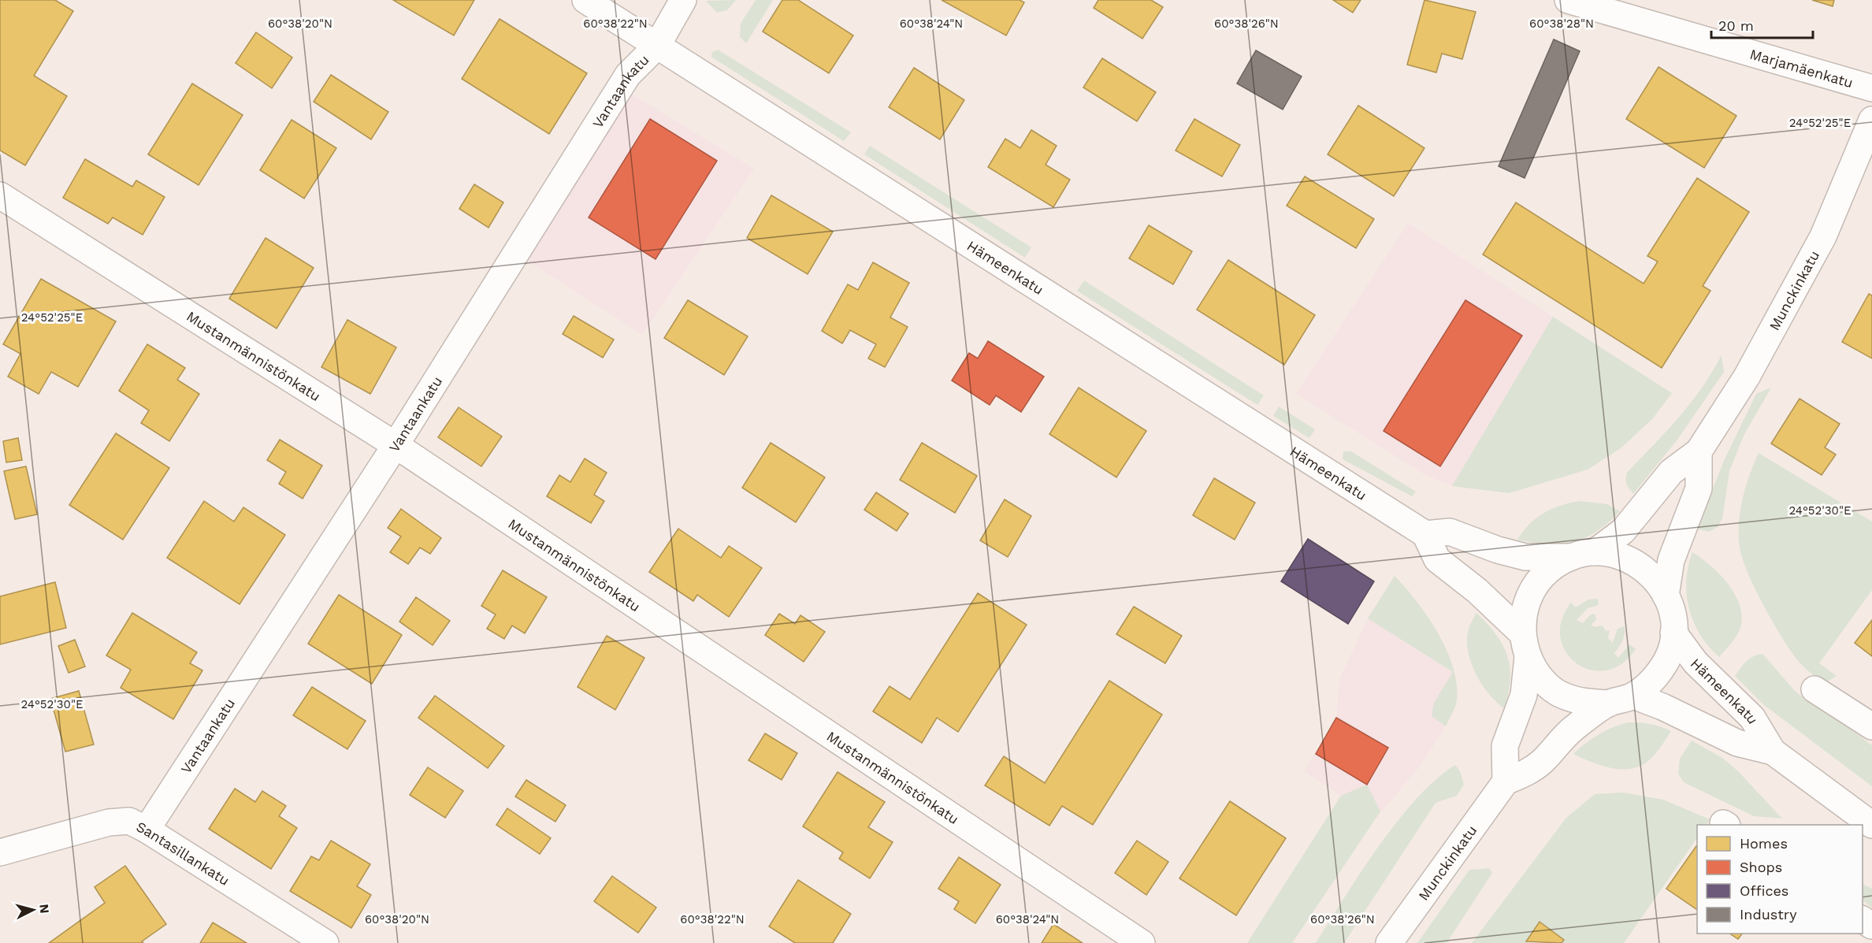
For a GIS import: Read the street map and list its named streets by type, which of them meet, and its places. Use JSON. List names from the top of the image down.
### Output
{
  "streets": {
    "street": [
      "Marjamäenkatu",
      "Vantaankatu",
      "Hämeenkatu",
      "Munckinkatu",
      "Mustanmännistönkatu",
      "Santasillankatu"
    ]
  },
  "crossings": [
    ["Vantaankatu", "Hämeenkatu"],
    ["Vantaankatu", "Mustanmännistönkatu"],
    ["Vantaankatu", "Santasillankatu"],
    ["Hämeenkatu", "Munckinkatu"]
  ],
  "legend": [
    "Homes",
    "Shops",
    "Offices",
    "Industry"
  ],
  "scale_bar": "20 m",
  "north": "right",
  "coordinates": [
    "60°38'20\"N",
    "60°38'22\"N",
    "60°38'24\"N",
    "60°38'26\"N",
    "60°38'28\"N",
    "24°52'25\"E",
    "24°52'30\"E"
  ]
}
